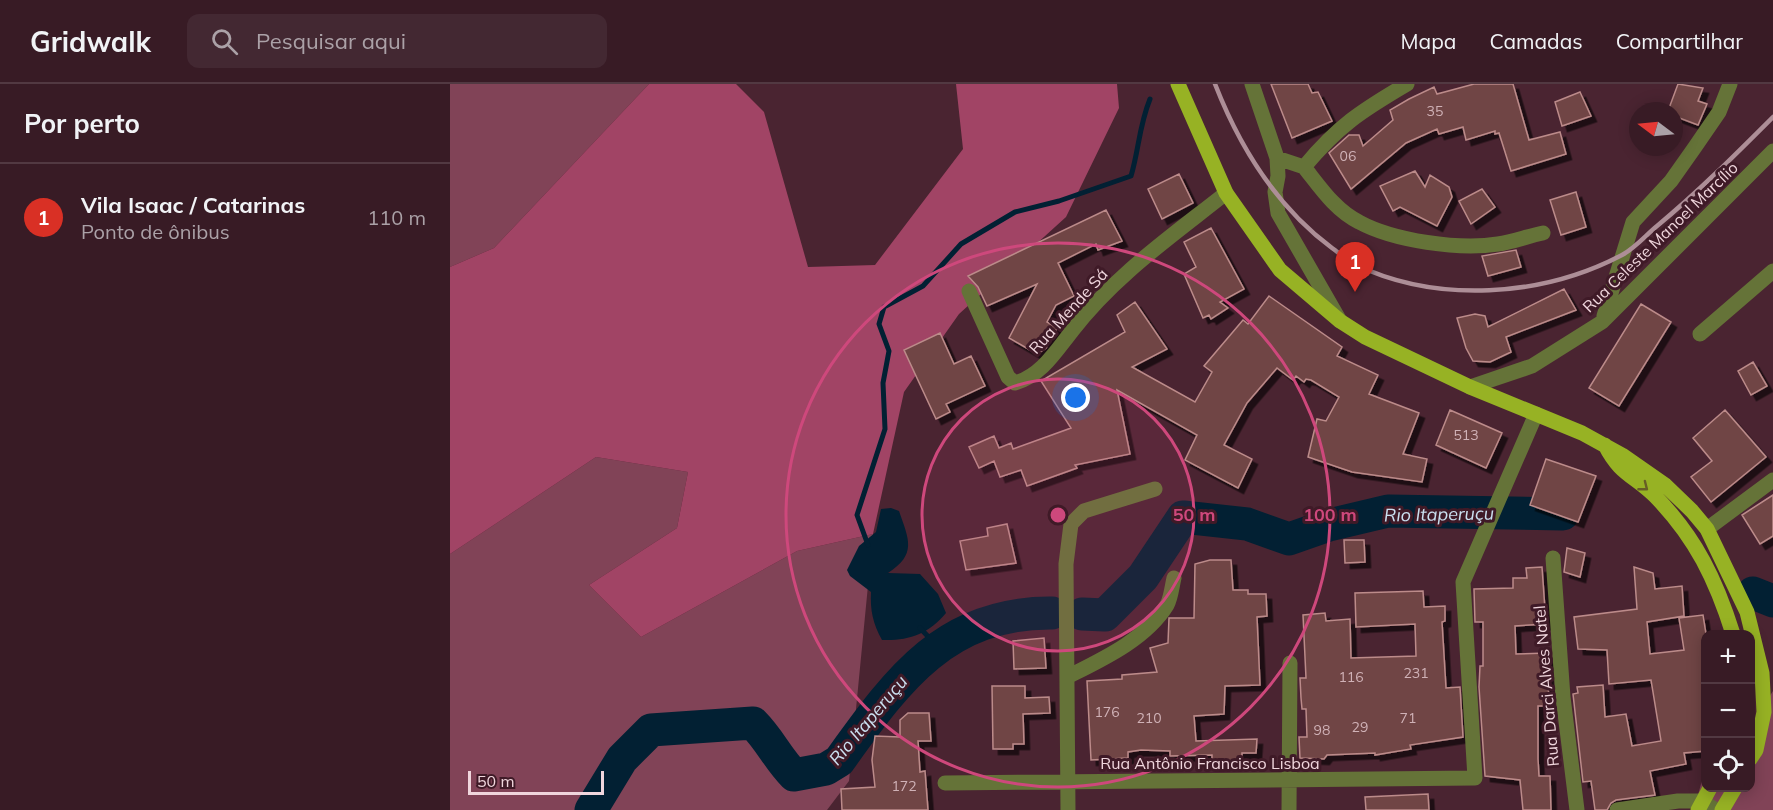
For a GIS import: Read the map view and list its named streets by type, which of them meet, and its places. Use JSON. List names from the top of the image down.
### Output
{
  "streets": {
    "street": [
      "Rua Celeste Manoel Marcílio",
      "Rua Mende Sá",
      "Rua Darci Alves Natel",
      "Rua Antônio Francisco Lisboa"
    ]
  },
  "water": ["Rio Itaperuçu"],
  "house_numbers": [
    "35",
    "06",
    "513",
    "231",
    "116",
    "176",
    "210",
    "71",
    "29",
    "98",
    "172"
  ],
  "scale_bar": "50 m",
  "north": "left",
  "page": {
    "header": "Gridwalk",
    "search": "Pesquisar aqui",
    "nav": ["Mapa", "Camadas", "Compartilhar"],
    "heading": "Por perto",
    "list": [
      {
        "mark": "1",
        "name": "Vila Isaac / Catarinas",
        "note": "Ponto de ônibus",
        "value": "110 m"
      }
    ],
    "pins": "1",
    "map_buttons": ["+", "−"],
    "scale": "50 m"
  },
  "rings": ["50 m", "100 m"]
}
